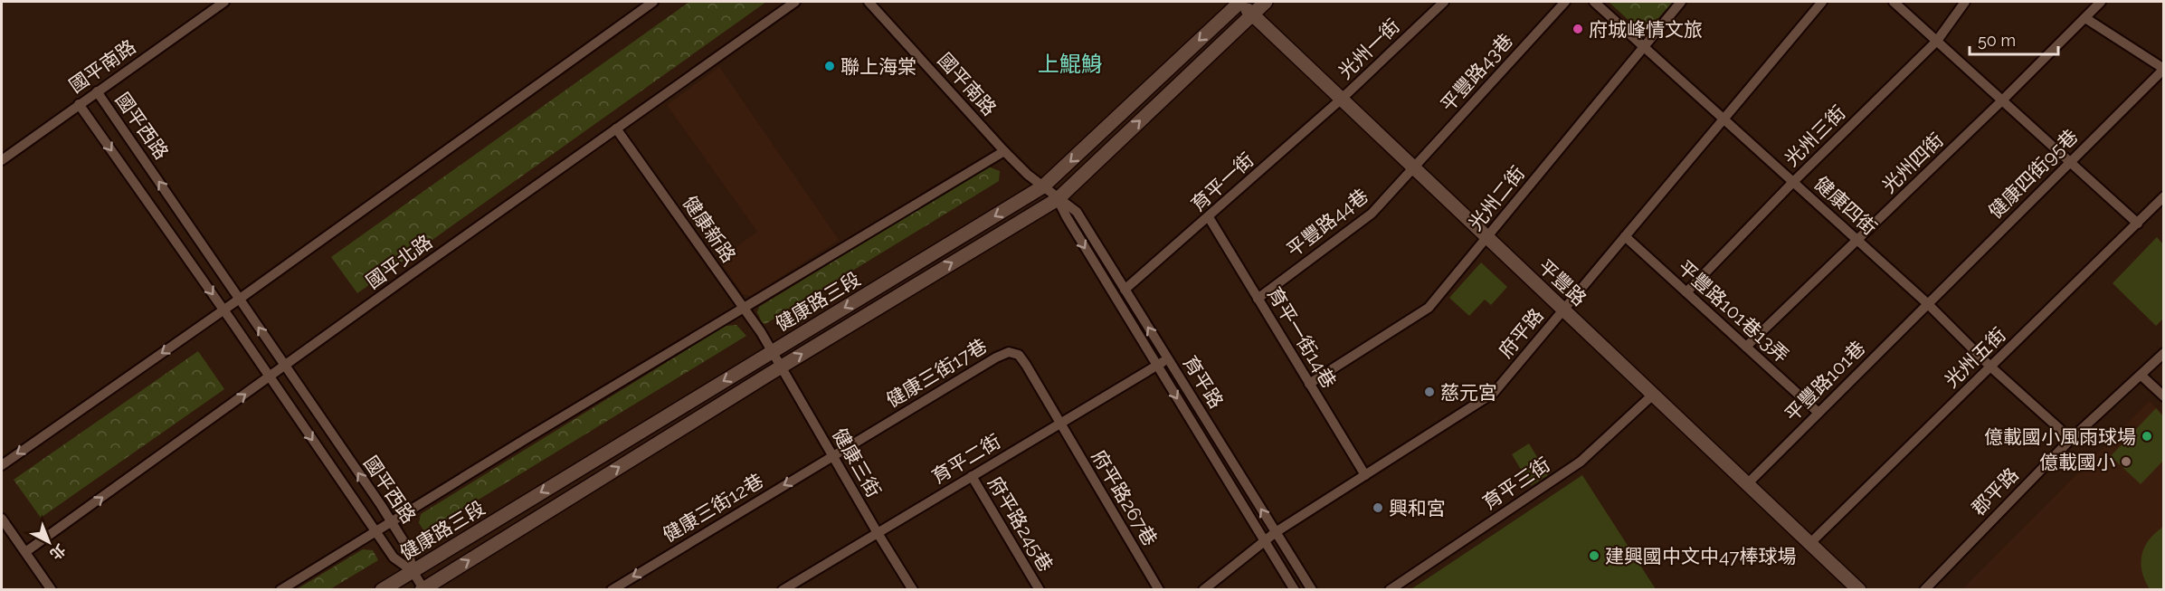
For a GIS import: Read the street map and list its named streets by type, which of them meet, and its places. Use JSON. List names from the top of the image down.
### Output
{
  "streets": {
    "street": [
      "光州一街",
      "國平南路",
      "平豐路43巷",
      "國平西路",
      "光州三街",
      "光州四街",
      "健康四街95巷",
      "育平一街",
      "光州二街",
      "健康四街",
      "平豐路44巷",
      "健康新路",
      "國平北路",
      "平豐路",
      "健康路三段",
      "平豐路101巷13弄",
      "府平路",
      "育平一街14巷",
      "光州五街",
      "健康三街17巷",
      "平豐路101巷",
      "育平路",
      "育平二街",
      "健康三街",
      "育平三街",
      "郡平路",
      "府平路267巷",
      "健康三街12巷",
      "府平路245巷"
    ]
  },
  "crossings": [
    ["光州一街", "育平一街"],
    ["光州一街", "平豐路"],
    ["國平南路", "國平西路"],
    ["國平南路", "健康路三段"],
    ["國平南路", "育平路"],
    ["平豐路43巷", "平豐路44巷"],
    ["平豐路43巷", "平豐路"],
    ["國平西路", "國平北路"],
    ["國平西路", "健康路三段"],
    ["光州三街", "健康四街"],
    ["光州三街", "平豐路101巷13弄"],
    ["光州四街", "健康四街"],
    ["光州四街", "平豐路101巷13弄"],
    ["健康四街95巷", "健康四街"],
    ["健康四街95巷", "平豐路101巷"],
    ["育平一街", "平豐路"],
    ["育平一街", "育平一街14巷"],
    ["育平一街", "育平路"],
    ["光州二街", "健康四街"],
    ["光州二街", "平豐路"],
    ["光州二街", "育平一街14巷"],
    ["健康四街", "府平路"],
    ["健康四街", "光州五街"],
    ["健康四街", "平豐路101巷"],
    ["健康四街", "郡平路"],
    ["平豐路44巷", "平豐路"],
    ["平豐路44巷", "育平一街14巷"],
    ["健康新路", "國平北路"],
    ["健康新路", "健康路三段"],
    ["健康新路", "健康三街"],
    ["平豐路", "健康路三段"],
    ["平豐路", "府平路"],
    ["平豐路", "光州五街"],
    ["平豐路", "平豐路101巷"],
    ["平豐路", "育平三街"],
    ["健康路三段", "育平路"],
    ["健康路三段", "健康三街"],
    ["平豐路101巷13弄", "府平路"],
    ["平豐路101巷13弄", "平豐路101巷"],
    ["府平路", "育平一街14巷"],
    ["府平路", "育平路"],
    ["健康三街17巷", "育平二街"],
    ["健康三街17巷", "健康三街"],
    ["健康三街17巷", "府平路267巷"],
    ["健康三街17巷", "健康三街12巷"],
    ["育平路", "育平二街"],
    ["育平二街", "健康三街"],
    ["育平二街", "府平路267巷"],
    ["育平二街", "府平路245巷"],
    ["健康三街", "健康三街12巷"]
  ],
  "one_way": ["健康三街12巷"],
  "districts": ["上鯤鯓"],
  "places": [
    "府城峰情文旅",
    "聯上海棠",
    "慈元宮",
    "億載國小風雨球場",
    "億載國小",
    "興和宮",
    "建興國中文中47棒球場"
  ],
  "scale_bar": "50 m",
  "north": "bottom right"
}
